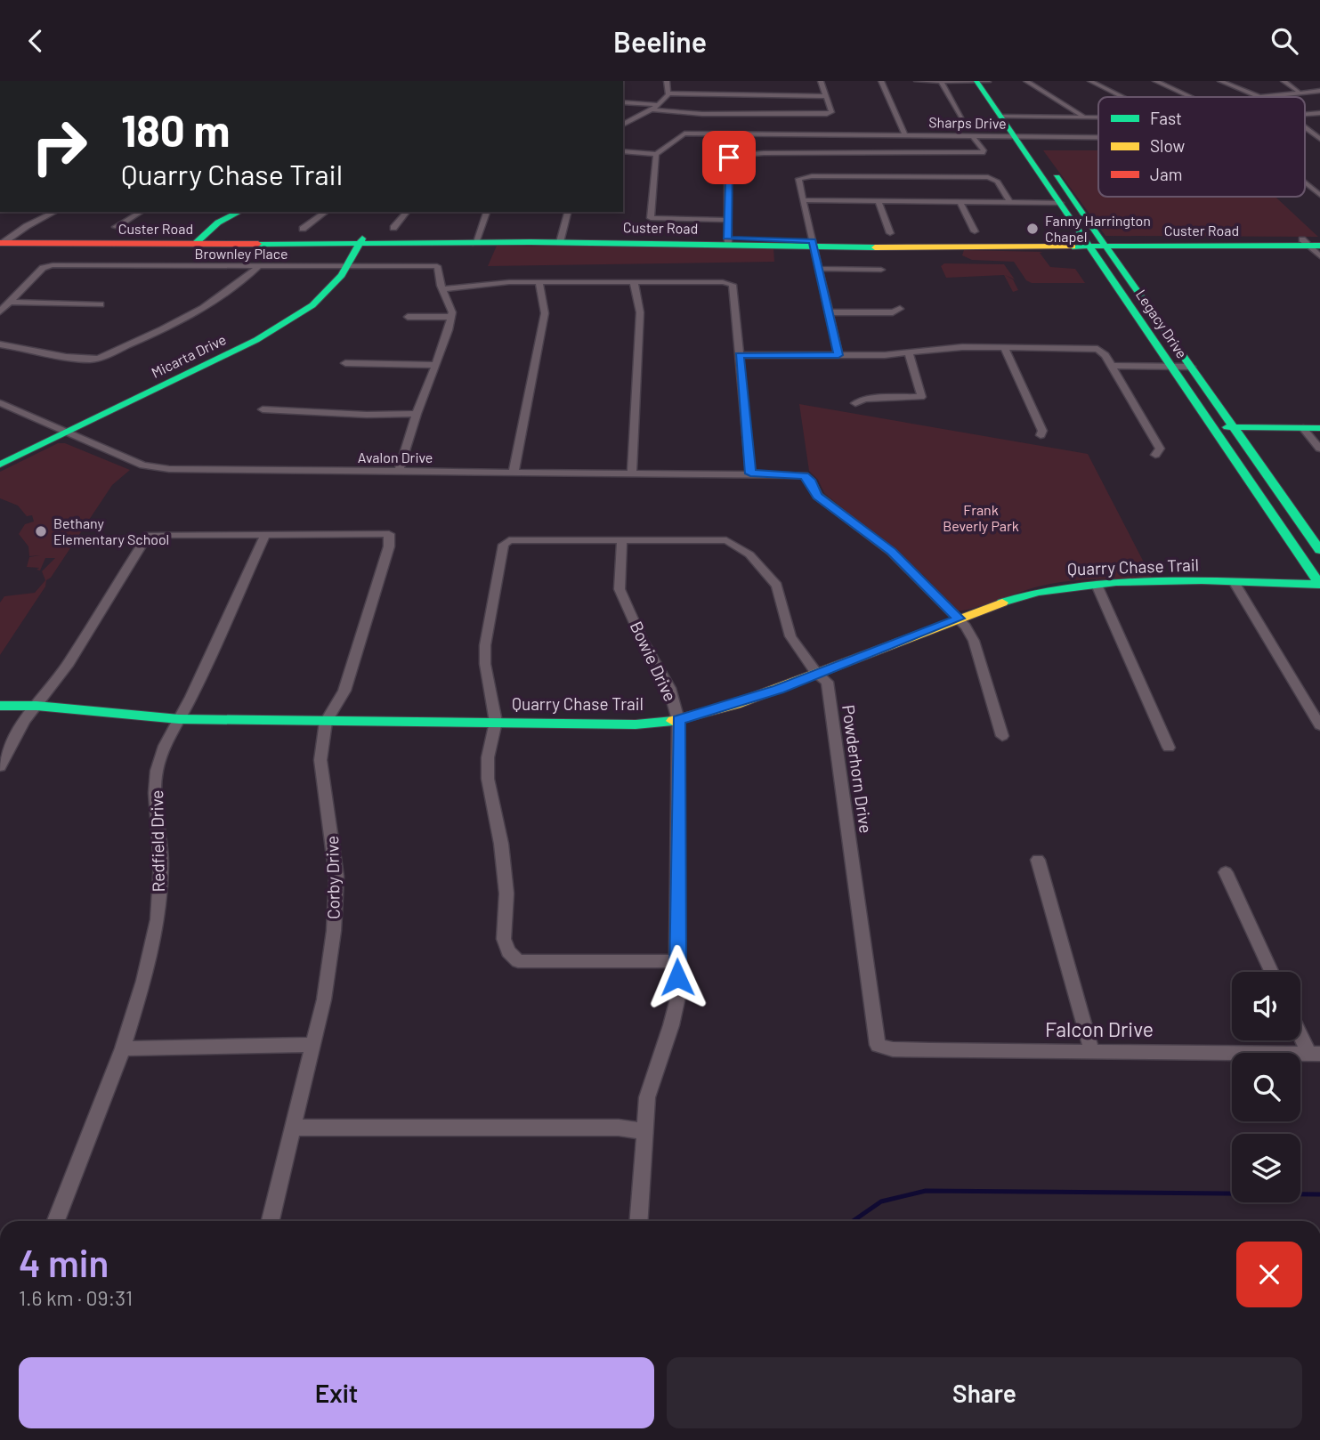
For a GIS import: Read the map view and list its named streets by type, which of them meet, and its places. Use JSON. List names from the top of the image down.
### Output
{
  "streets": {
    "main road": [
      "Custer Road",
      "Legacy Drive",
      "Micarta Drive",
      "Quarry Chase Trail"
    ],
    "street": [
      "Sharps Drive",
      "Brownley Place",
      "Avalon Drive",
      "Bowie Drive",
      "Powderhorn Drive",
      "Redfield Drive",
      "Corby Drive",
      "Falcon Drive"
    ]
  },
  "crossings": [
    ["Sharps Drive", "Legacy Drive"],
    ["Custer Road", "Legacy Drive"],
    ["Custer Road", "Micarta Drive"],
    ["Brownley Place", "Micarta Drive"],
    ["Legacy Drive", "Quarry Chase Trail"],
    ["Micarta Drive", "Avalon Drive"],
    ["Avalon Drive", "Quarry Chase Trail"],
    ["Quarry Chase Trail", "Bowie Drive"],
    ["Quarry Chase Trail", "Powderhorn Drive"],
    ["Quarry Chase Trail", "Redfield Drive"],
    ["Quarry Chase Trail", "Corby Drive"],
    ["Bowie Drive", "Powderhorn Drive"],
    ["Powderhorn Drive", "Falcon Drive"],
    ["Redfield Drive", "Corby Drive"]
  ],
  "parks": ["Frank Beverly Park"],
  "places": ["Fanny Harrington Chapel", "Bethany Elementary School"],
  "legend": ["Fast", "Slow", "Jam"],
  "page": {
    "header": "Beeline",
    "turn": ["180 m", "Quarry Chase Trail"],
    "heading": ["4 min", "1.6 km · 09:31"],
    "buttons": ["Exit", "Share"]
  }
}
